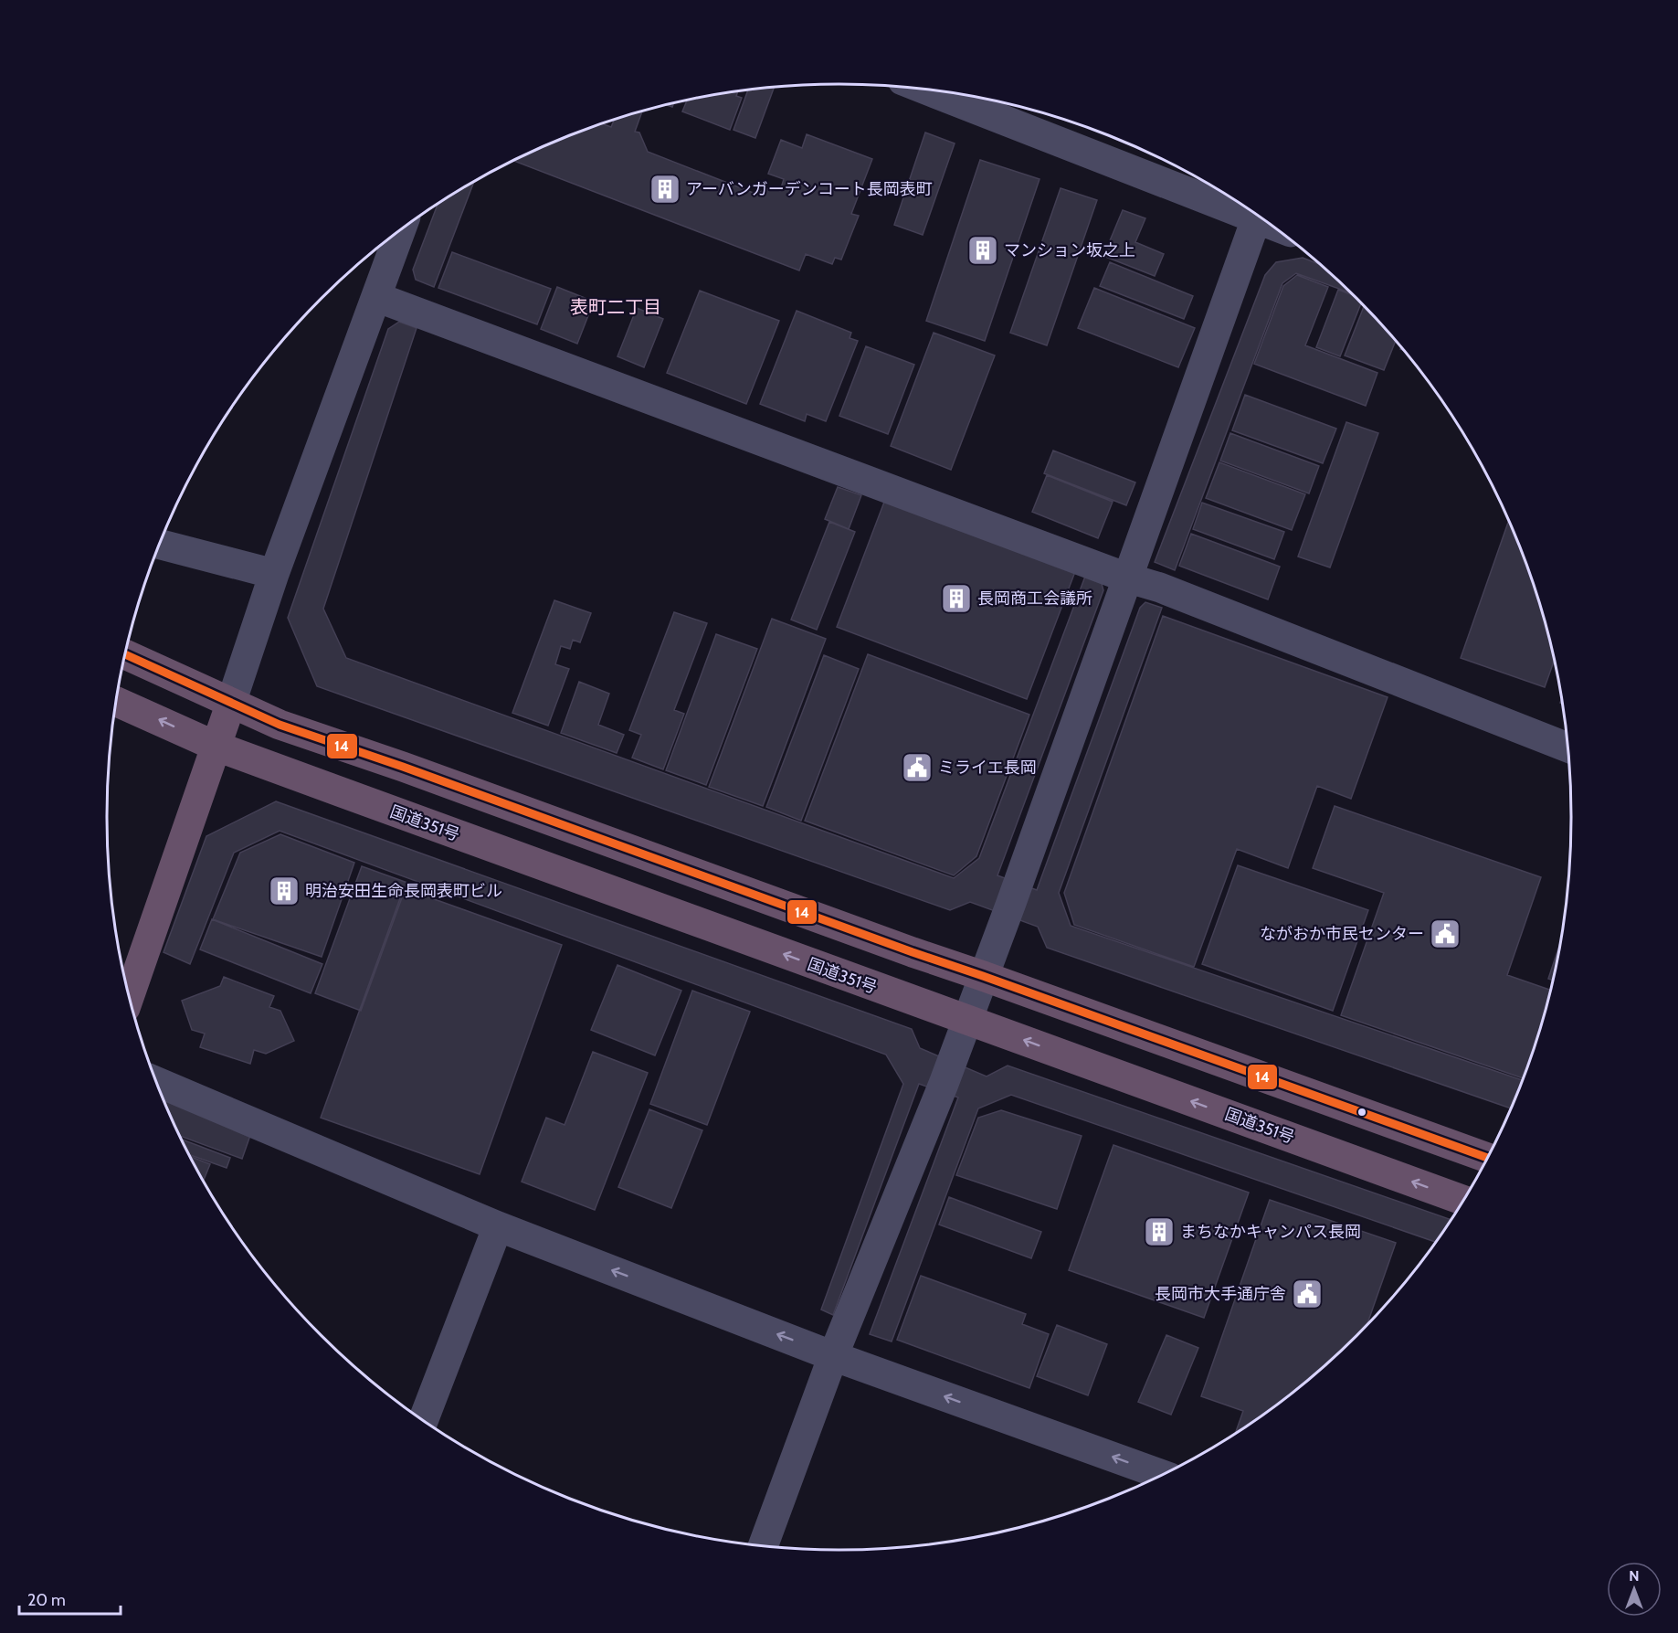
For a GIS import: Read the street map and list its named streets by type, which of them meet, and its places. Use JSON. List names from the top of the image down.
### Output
{
  "streets": {
    "highway": ["国道351号"]
  },
  "districts": ["表町二丁目"],
  "places": {
    "building": [
      "アーバンガーデンコート長岡表町",
      "マンション坂之上",
      "長岡商工会議所",
      "明治安田生命長岡表町ビル",
      "まちなかキャンパス長岡"
    ],
    "public building": ["ミライエ長岡", "ながおか市民センター", "長岡市大手通庁舎"]
  },
  "lines": ["transit line 14"],
  "scale_bar": "20 m",
  "north": "top"
}
